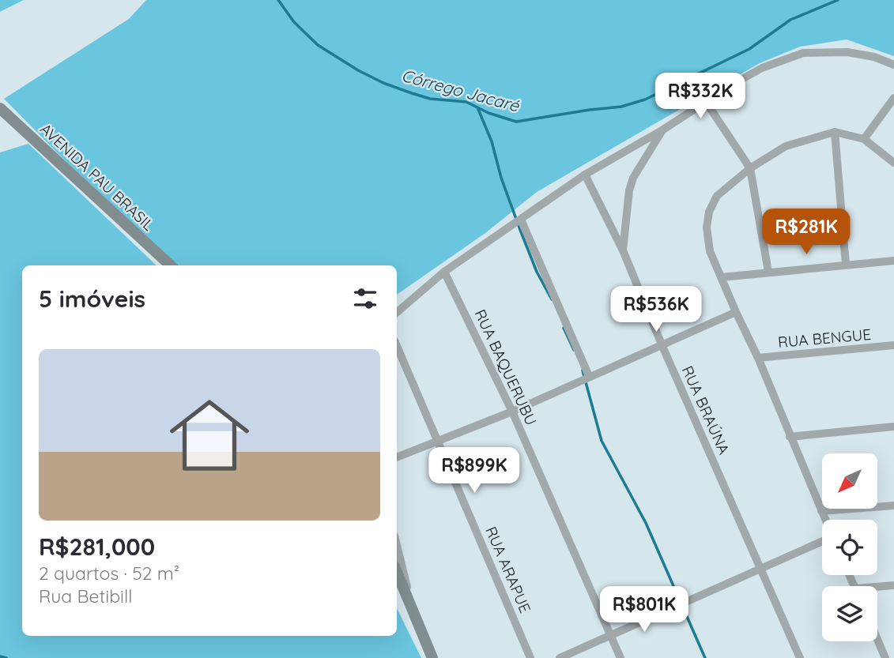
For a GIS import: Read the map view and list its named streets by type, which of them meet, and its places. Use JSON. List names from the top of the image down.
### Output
{
  "streets": {
    "main road": ["AVENIDA PAU BRASIL"],
    "street": [
      "RUA BENGUE",
      "RUA BAQUERUBU",
      "RUA BRAÚNA",
      "RUA ARAPUE"
    ]
  },
  "water": ["Córrego Jacaré"],
  "north": "bottom left",
  "page": {
    "price": [
      "R$332K",
      "R$281K",
      "R$536K",
      "R$899K",
      "R$801K"
    ],
    "heading": "5 imóveis",
    "list": [
      {
        "name": "R$281,000",
        "note": "2 quartos · 52 m² · Rua Betibill"
      }
    ]
  }
}
